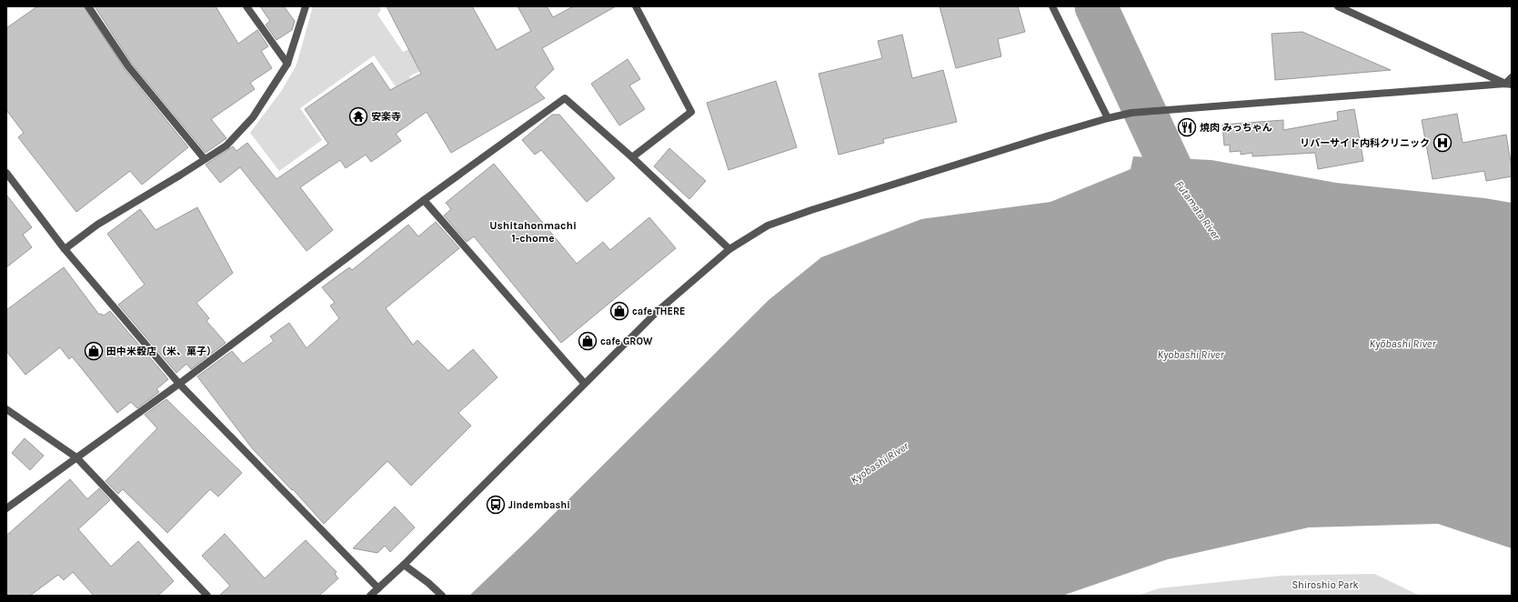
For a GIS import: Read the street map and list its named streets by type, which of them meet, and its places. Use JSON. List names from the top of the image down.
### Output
{
  "districts": ["Ushitahonmachi 1-chome"],
  "water": ["Futamata River", "Kyōbashi River", "Kyobashi River"],
  "parks": ["Shiroshio Park"],
  "places": {
    "temple": ["安楽寺"],
    "restaurant": ["焼肉 みっちゃん"],
    "hospital": ["リバーサイド内科クリニック"],
    "shop": ["cafe THERE", "cafe GROW", "田中米穀店（米、菓子）"],
    "bus stop": ["Jindembashi"]
  }
}
